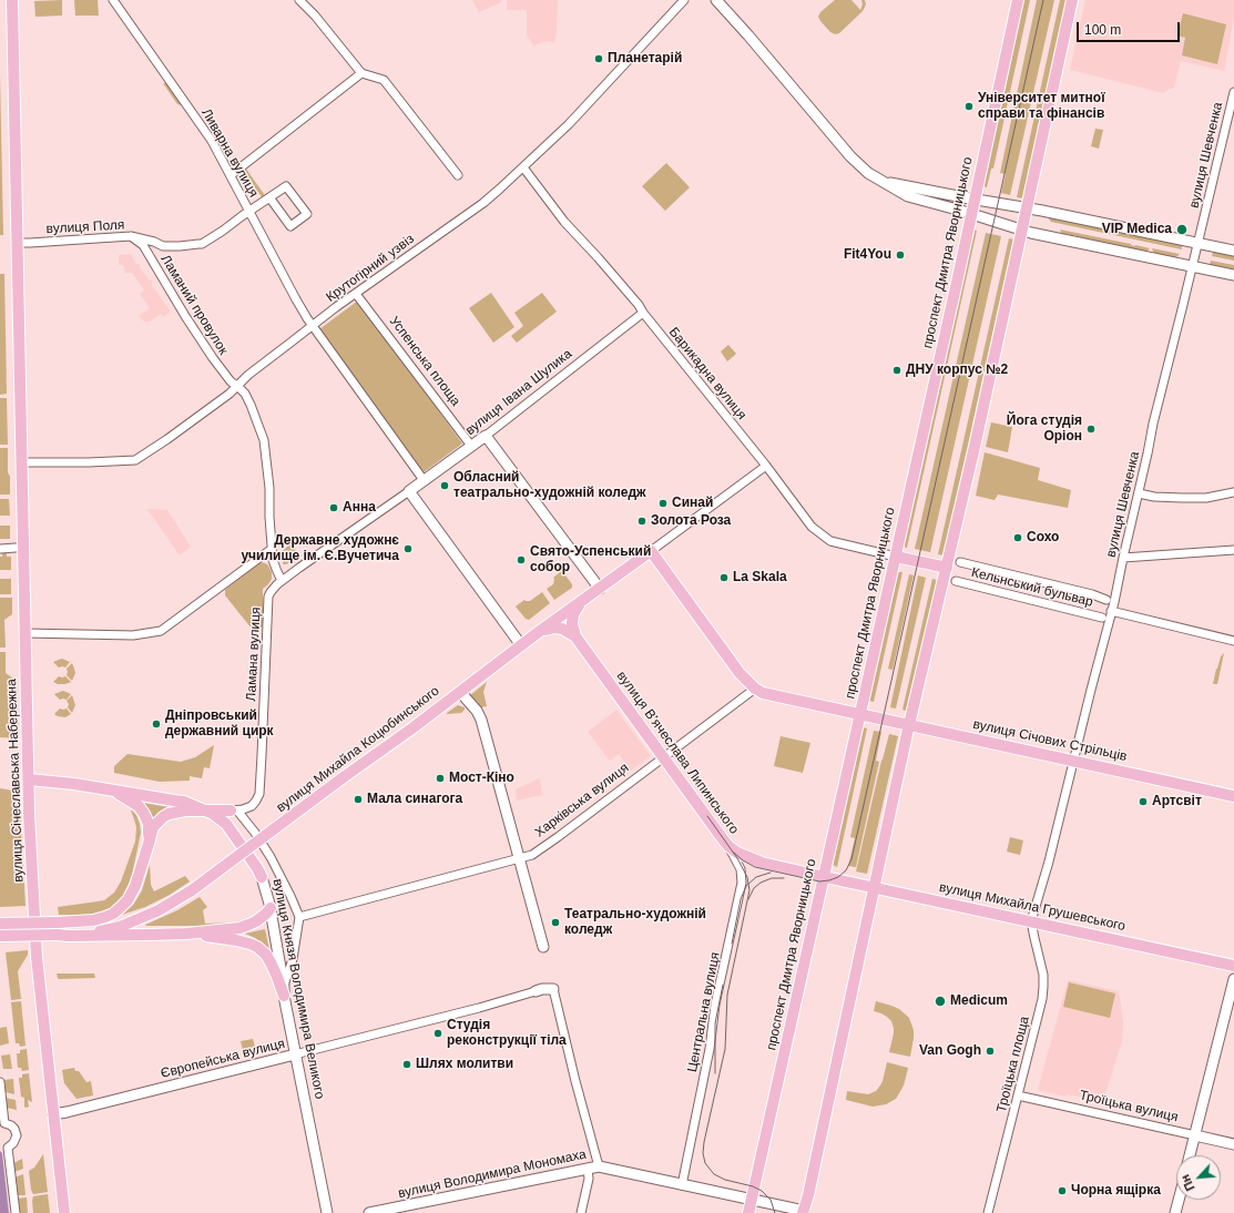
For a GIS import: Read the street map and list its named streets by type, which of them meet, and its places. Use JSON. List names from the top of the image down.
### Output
{
  "streets": {
    "main road": [
      "проспект Дмитра Яворницького",
      "вулиця Січових Стрільців",
      "вулиця Михайла Коцюбинського",
      "вулиця Вʼячеслава Липинського",
      "вулиця Січеславська Набережна",
      "вулиця Михайла Грушевського",
      "вулиця Князя Володимира Великого"
    ],
    "street": [
      "Ливарна вулиця",
      "вулиця Шевченка",
      "вулиця Поля",
      "Крутогірний узвіз",
      "Ламаний провулок",
      "Успенська площа",
      "Барикадна вулиця",
      "вулиця Івана Шулика",
      "Кельнський бульвар",
      "Ламана вулиця",
      "Харківська вулиця",
      "Центральна вулиця",
      "Європейська вулиця",
      "Троїцька площа",
      "Троїцька вулиця",
      "вулиця Володимира Мономаха"
    ]
  },
  "crossings": [
    ["Ливарна вулиця", "вулиця Поля"],
    ["Ливарна вулиця", "Крутогірний узвіз"],
    ["вулиця Шевченка", "вулиця Січових Стрільців"],
    ["вулиця Шевченка", "вулиця Михайла Грушевського"],
    ["вулиця Шевченка", "Троїцька площа"],
    ["вулиця Поля", "Ламаний провулок"],
    ["вулиця Поля", "вулиця Січеславська Набережна"],
    ["проспект Дмитра Яворницького", "Барикадна вулиця"],
    ["проспект Дмитра Яворницького", "вулиця Січових Стрільців"],
    ["проспект Дмитра Яворницького", "вулиця Вʼячеслава Липинського"],
    ["проспект Дмитра Яворницького", "вулиця Михайла Грушевського"],
    ["проспект Дмитра Яворницького", "вулиця Володимира Мономаха"],
    ["Крутогірний узвіз", "Ламаний провулок"],
    ["Крутогірний узвіз", "Успенська площа"],
    ["Крутогірний узвіз", "Барикадна вулиця"],
    ["Крутогірний узвіз", "вулиця Січеславська Набережна"],
    ["Успенська площа", "вулиця Івана Шулика"],
    ["Барикадна вулиця", "вулиця Івана Шулика"],
    ["вулиця Івана Шулика", "Ламана вулиця"],
    ["вулиця Михайла Коцюбинського", "вулиця Вʼячеслава Липинського"],
    ["вулиця Вʼячеслава Липинського", "Харківська вулиця"],
    ["вулиця Вʼячеслава Липинського", "вулиця Михайла Грушевського"],
    ["вулиця Вʼячеслава Липинського", "Центральна вулиця"],
    ["вулиця Січеславська Набережна", "вулиця Князя Володимира Великого"],
    ["вулиця Січеславська Набережна", "Європейська вулиця"],
    ["вулиця Михайла Грушевського", "Троїцька площа"],
    ["вулиця Князя Володимира Великого", "Європейська вулиця"],
    ["Центральна вулиця", "вулиця Володимира Мономаха"],
    ["Троїцька площа", "Троїцька вулиця"]
  ],
  "places": [
    "Планетарій",
    "Університет митної справи та фінансів",
    "VIP Medica",
    "Fit4You",
    "ДНУ корпус №2",
    "Йога студія Оріон",
    "Обласний театрально-художній коледж",
    "Синай",
    "Анна",
    "Золота Роза",
    "Сохо",
    "Державне художнє училище ім. Є.Вучетича",
    "Свято-Успенський собор",
    "La Skala",
    "Дніпровський державний цирк",
    "Мост-Кіно",
    "Мала синагога",
    "Артсвіт",
    "Театрально-художній коледж",
    "Medicum",
    "Студія реконструкції тіла",
    "Van Gogh",
    "Шлях молитви",
    "Чорна ящірка"
  ],
  "scale_bar": "100 m",
  "north": "bottom left"
}
